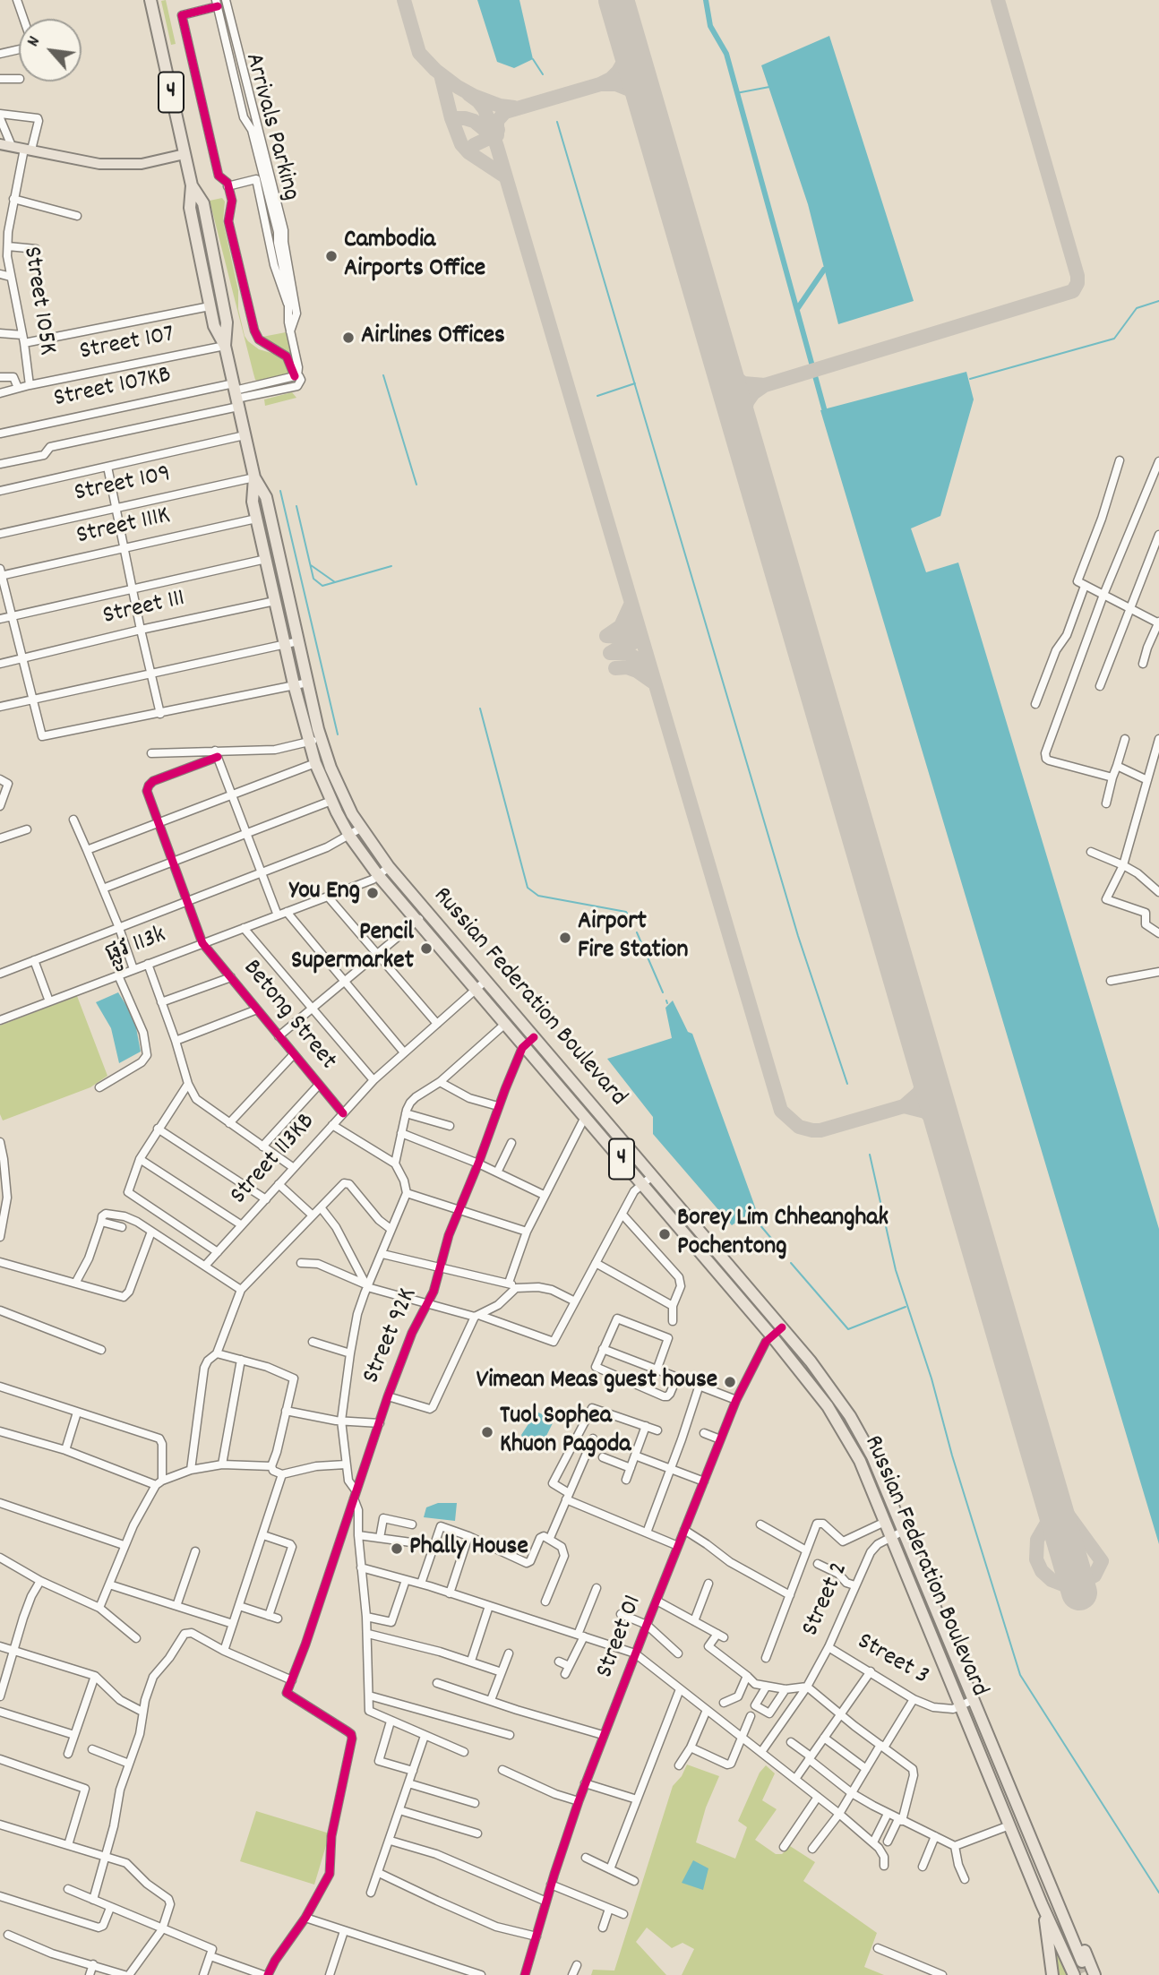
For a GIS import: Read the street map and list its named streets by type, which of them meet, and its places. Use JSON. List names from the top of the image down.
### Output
{
  "streets": {
    "highway": ["4", "Russian Federation Boulevard"],
    "street": [
      "Arrivals Parking",
      "Street 105K",
      "Street 107",
      "Street 107KB",
      "Street 109",
      "Street 111K",
      "Street 111",
      "ផ្លូវ 113k",
      "Betong Street",
      "Street 113KB",
      "Street 92K",
      "Street 2",
      "Street 01",
      "Street 3"
    ]
  },
  "crossings": [
    ["Street 105K", "Street 107"],
    ["Street 107", "Russian Federation Boulevard"],
    ["Street 107KB", "Russian Federation Boulevard"],
    ["Street 109", "Russian Federation Boulevard"],
    ["Street 111K", "Russian Federation Boulevard"],
    ["Street 111", "Russian Federation Boulevard"],
    ["ផ្លូវ 113k", "Russian Federation Boulevard"],
    ["ផ្លូវ 113k", "Betong Street"],
    ["Russian Federation Boulevard", "Street 113KB"],
    ["Russian Federation Boulevard", "Street 92K"],
    ["Russian Federation Boulevard", "Street 2"],
    ["Russian Federation Boulevard", "Street 01"],
    ["Russian Federation Boulevard", "Street 3"],
    ["Betong Street", "Street 113KB"],
    ["Street 2", "Street 3"]
  ],
  "places": [
    "Cambodia Airports Office",
    "Airlines Offices",
    "You Eng",
    "Airport Fire Station",
    "Pencil Supermarket",
    "Borey Lim Chheanghak Pochentong",
    "Vimean Meas guest house",
    "Tuol Sophea Khuon Pagoda",
    "Phally House"
  ],
  "north": "top left"
}
